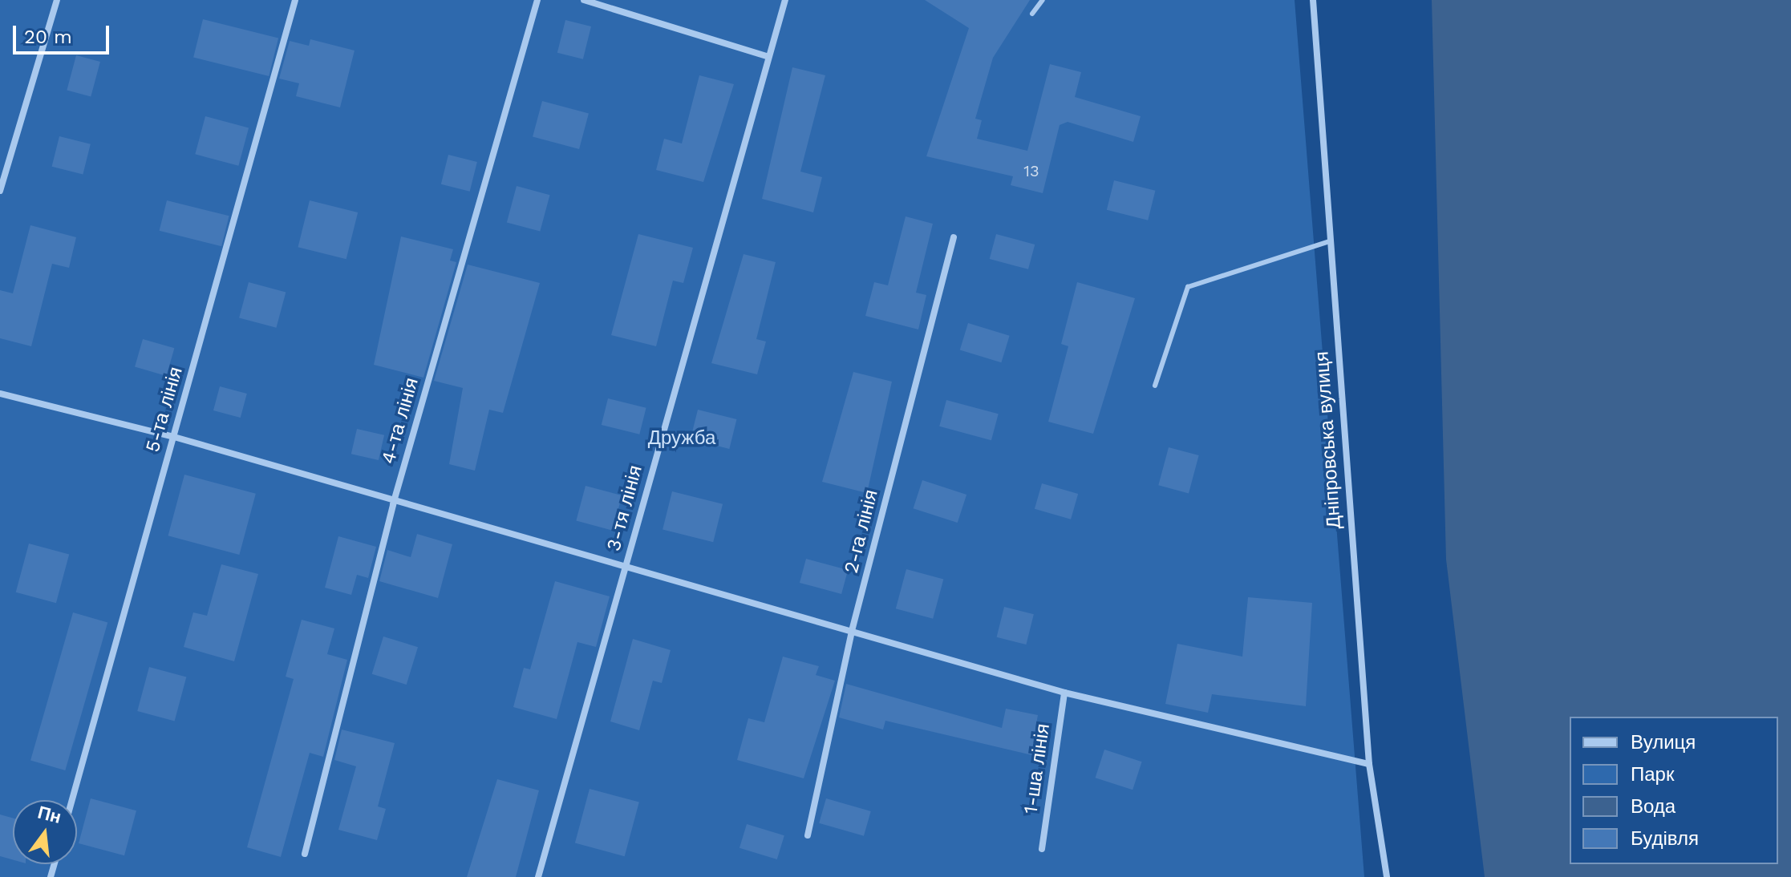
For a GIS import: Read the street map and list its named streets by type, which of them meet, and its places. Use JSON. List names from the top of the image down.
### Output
{
  "streets": {
    "street": [
      "5-та лінія",
      "4-та лінія",
      "Дніпровська вулиця",
      "3-тя лінія",
      "2-га лінія",
      "1-ша лінія"
    ]
  },
  "parks": ["Дружба"],
  "house_numbers": ["13"],
  "legend": [
    "Вулиця",
    "Парк",
    "Вода",
    "Будівля"
  ],
  "scale_bar": "20 m",
  "north": "top"
}
